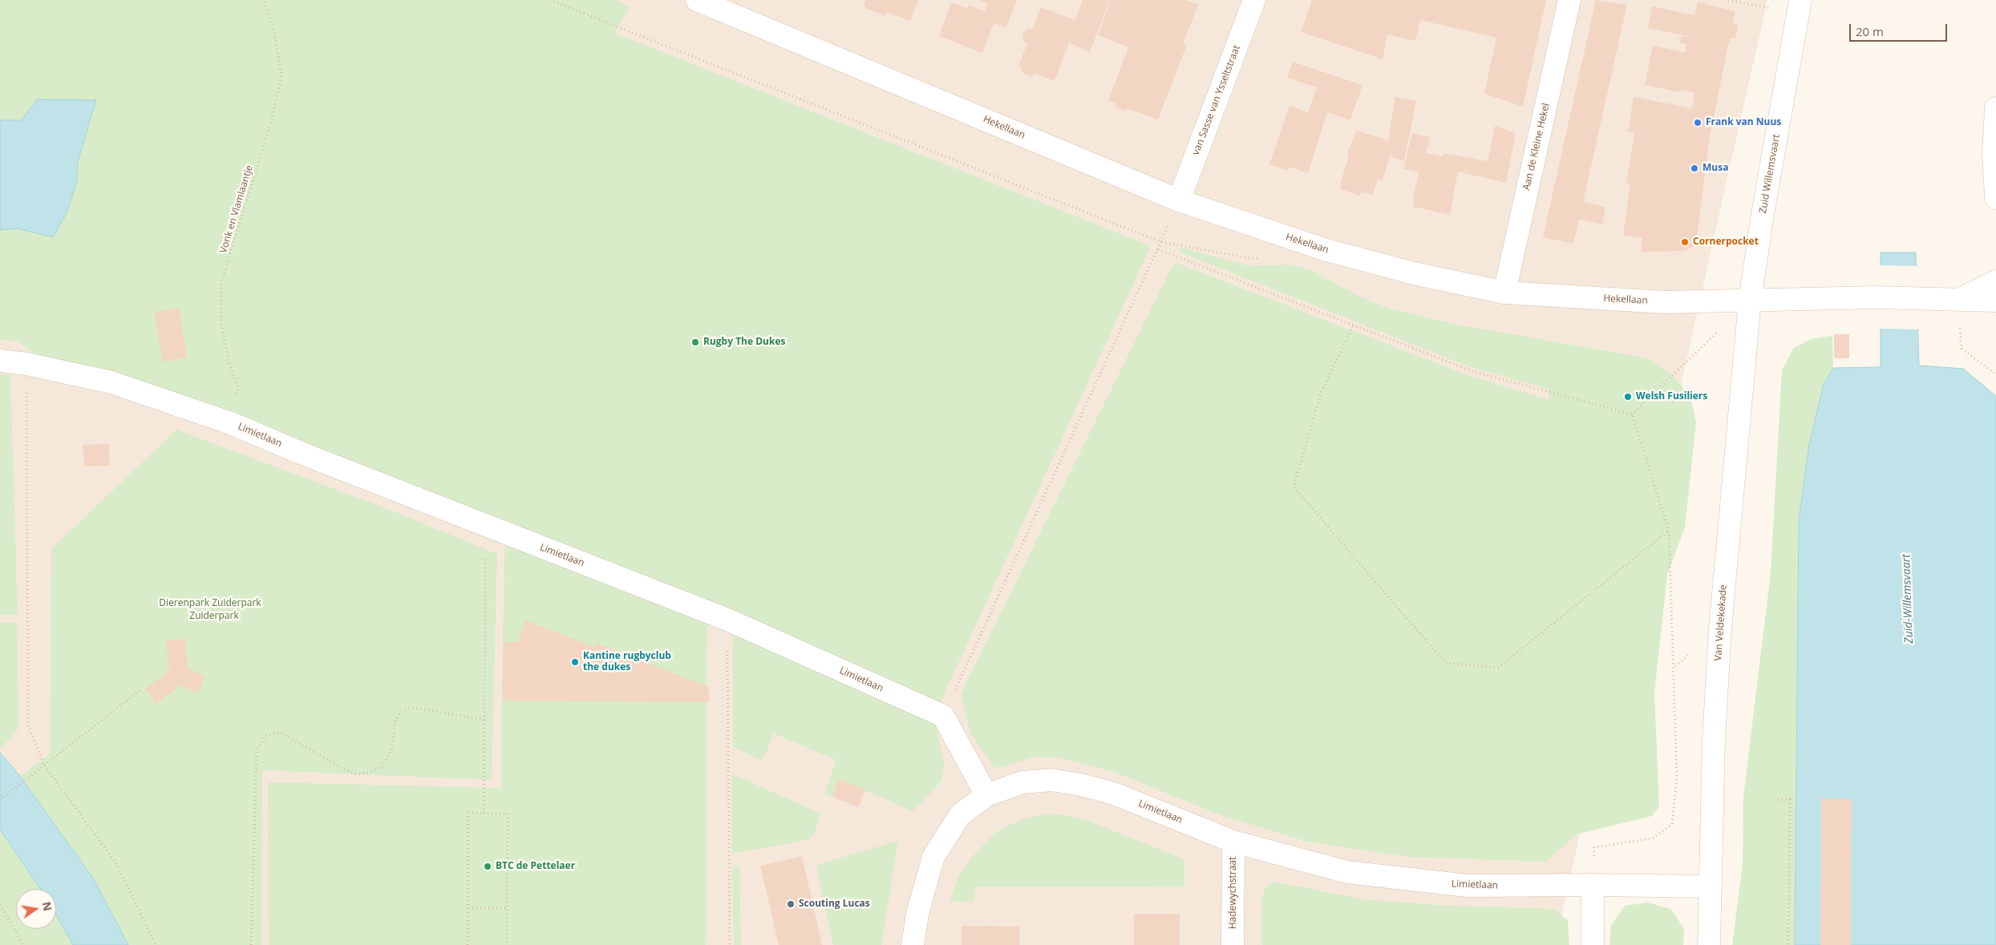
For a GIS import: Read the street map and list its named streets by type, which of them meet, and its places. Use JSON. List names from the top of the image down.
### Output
{
  "streets": {
    "street": [
      "van Sasse van Ysseltstraat",
      "Hekellaan",
      "Aan de Kleine Hekel",
      "Zuid Willemsvaart",
      "Limietlaan",
      "Van Veldekekade",
      "Hadewychstraat"
    ],
    "path": ["Vonk en Vlamlaantje"]
  },
  "crossings": [
    ["van Sasse van Ysseltstraat", "Hekellaan"],
    ["Hekellaan", "Aan de Kleine Hekel"],
    ["Hekellaan", "Zuid Willemsvaart"],
    ["Hekellaan", "Van Veldekekade"],
    ["Zuid Willemsvaart", "Van Veldekekade"],
    ["Vonk en Vlamlaantje", "Limietlaan"],
    ["Limietlaan", "Van Veldekekade"],
    ["Limietlaan", "Hadewychstraat"]
  ],
  "water": ["Zuid-Willemsvaart"],
  "parks": ["Dierenpark Zuiderpark", "Zuiderpark"],
  "places": [
    "Frank van Nuus",
    "Musa",
    "Cornerpocket",
    "Rugby The Dukes",
    "Welsh Fusiliers",
    "Kantine rugbyclub the dukes",
    "BTC de Pettelaer",
    "Scouting Lucas"
  ],
  "scale_bar": "20 m",
  "north": "right"
}
